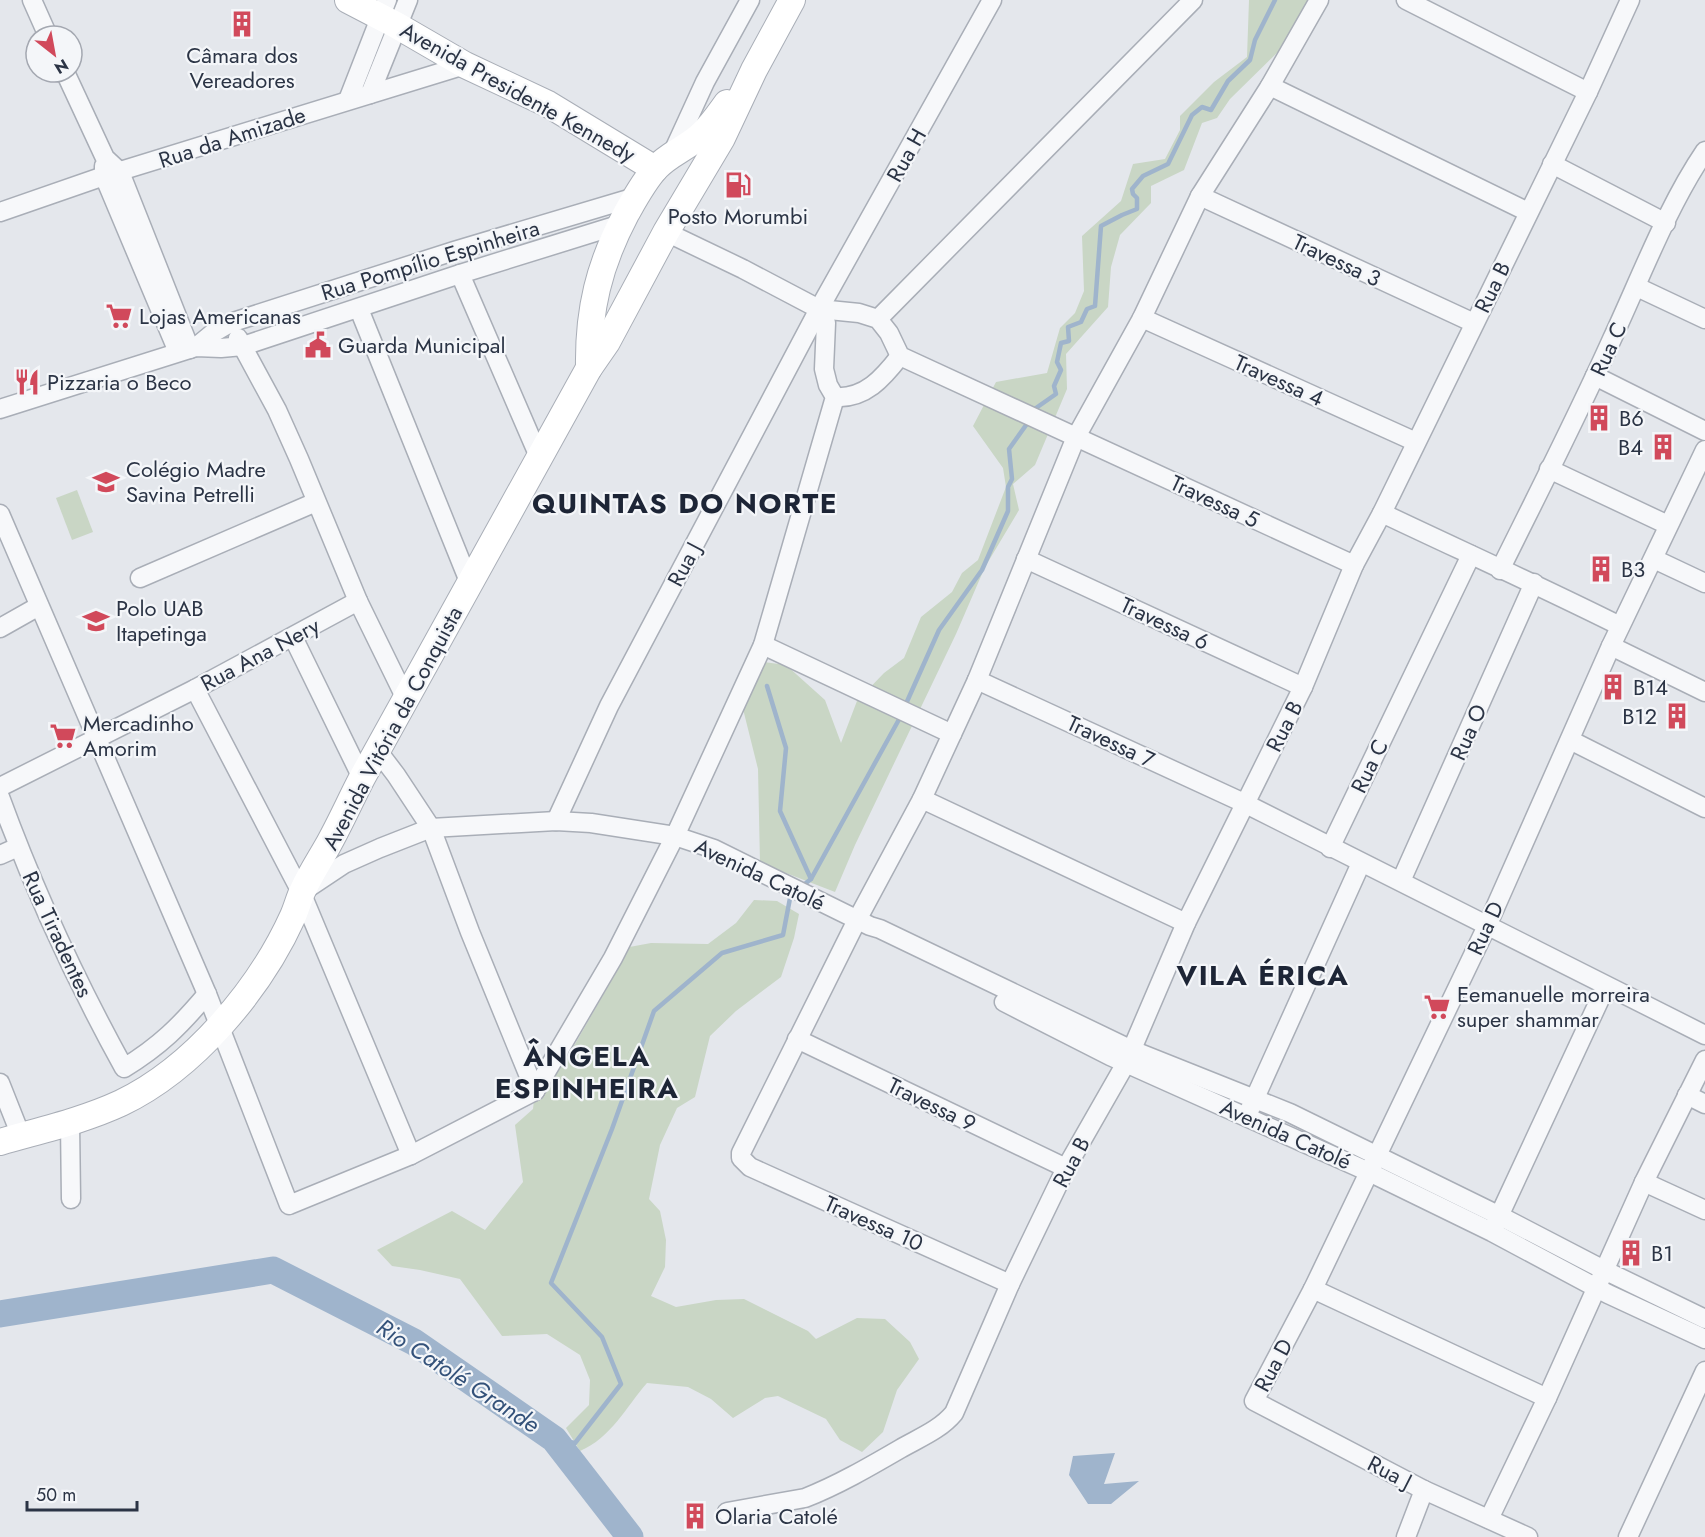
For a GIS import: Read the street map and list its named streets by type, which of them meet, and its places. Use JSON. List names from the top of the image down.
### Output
{
  "streets": {
    "main road": ["Avenida Presidente Kennedy", "Avenida Vitória da Conquista"],
    "street": [
      "Rua da Amizade",
      "Rua H",
      "Rua Pompílio Espinheira",
      "Travessa 3",
      "Rua B",
      "Rua C",
      "Travessa 4",
      "Travessa 5",
      "Rua J",
      "Travessa 6",
      "Rua Ana Nery",
      "Rua O",
      "Travessa 7",
      "Avenida Catolé",
      "Rua D",
      "Rua Tiradentes",
      "Travessa 9",
      "Travessa 10"
    ]
  },
  "crossings": [
    ["Avenida Presidente Kennedy", "Rua da Amizade"],
    ["Avenida Presidente Kennedy", "Avenida Vitória da Conquista"],
    ["Rua H", "Rua J"],
    ["Travessa 3", "Rua B"],
    ["Rua B", "Travessa 4"],
    ["Rua B", "Travessa 5"],
    ["Rua B", "Travessa 6"],
    ["Rua B", "Travessa 7"],
    ["Rua B", "Avenida Catolé"],
    ["Rua B", "Travessa 9"],
    ["Rua B", "Travessa 10"],
    ["Rua C", "Travessa 7"],
    ["Rua J", "Avenida Catolé"],
    ["Rua J", "Rua D"],
    ["Avenida Vitória da Conquista", "Avenida Catolé"],
    ["Rua O", "Travessa 7"],
    ["Travessa 7", "Rua D"],
    ["Avenida Catolé", "Rua D"],
    ["Travessa 9", "Travessa 10"]
  ],
  "districts": ["QUINTAS DO NORTE", "VILA ÉRICA", "ÂNGELA ESPINHEIRA"],
  "water": ["Rio Catolé Grande"],
  "places": {
    "building": [
      "Câmara dos Vereadores",
      "B6",
      "B4",
      "B3",
      "B14",
      "B12",
      "B1",
      "Olaria Catolé"
    ],
    "fuel station": ["Posto Morumbi"],
    "supermarket": ["Lojas Americanas", "Mercadinho Amorim", "Eemanuelle morreira super shammar"],
    "public building": ["Guarda Municipal"],
    "restaurant": ["Pizzaria o Beco"],
    "school or university": ["Colégio Madre Savina Petrelli", "Polo UAB Itapetinga"]
  },
  "scale_bar": "50 m",
  "north": "bottom right"
}
